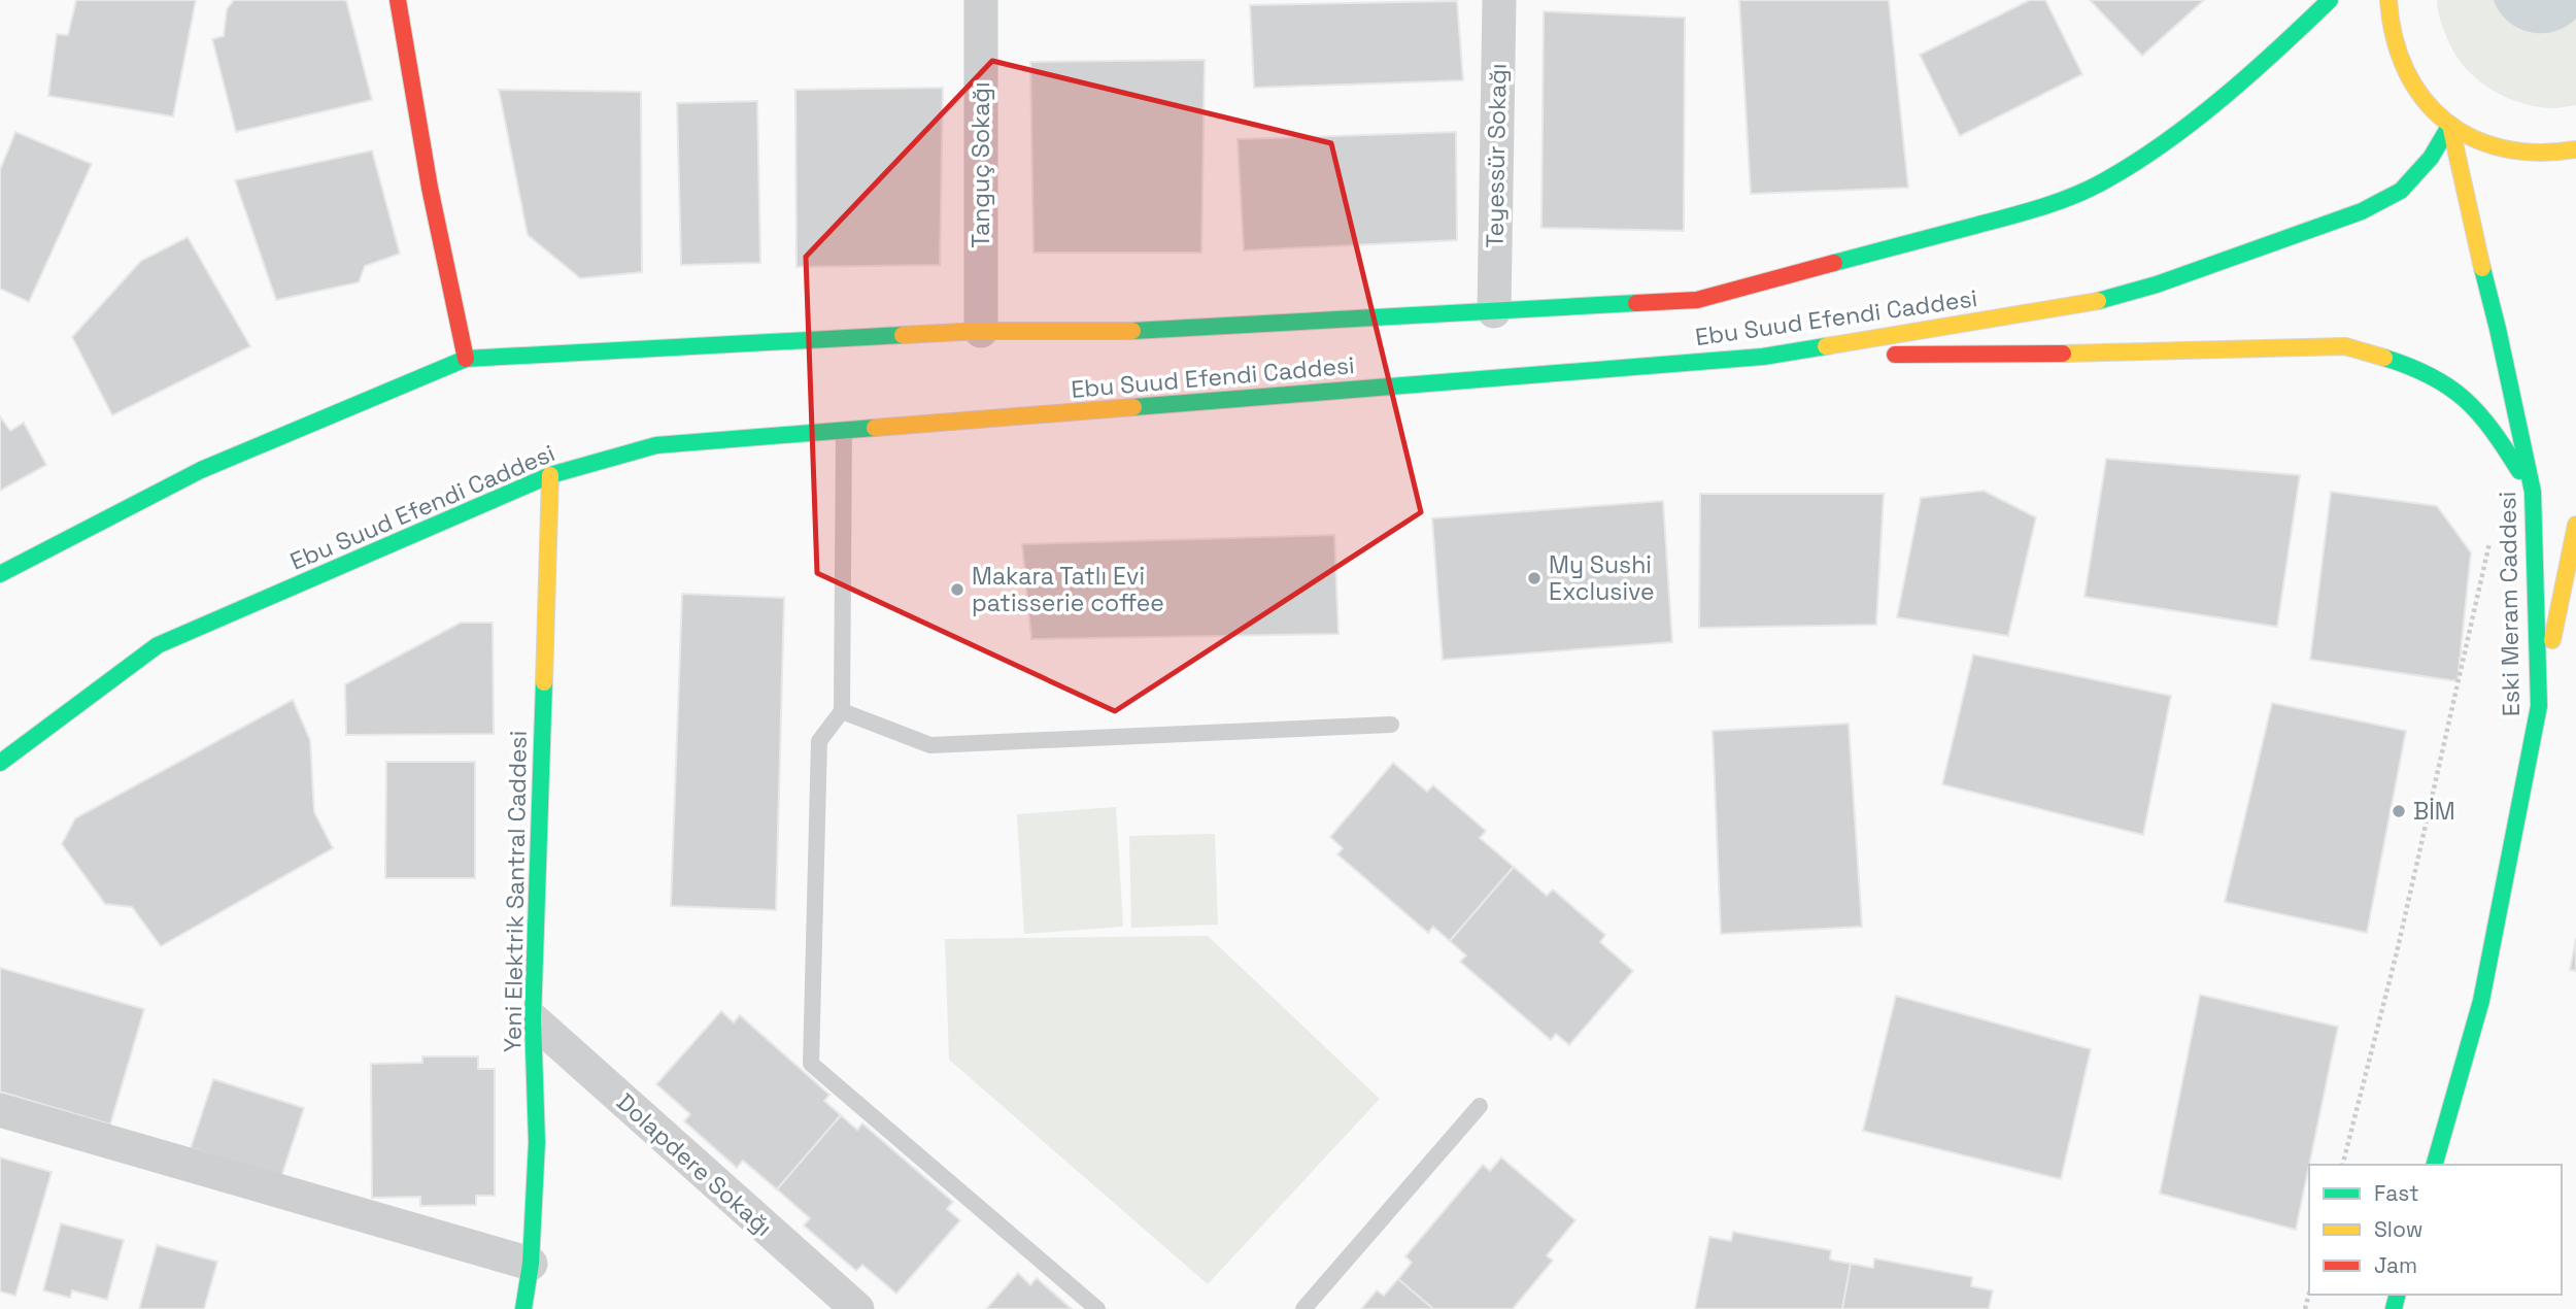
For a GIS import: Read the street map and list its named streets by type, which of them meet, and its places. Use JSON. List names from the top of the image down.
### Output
{
  "streets": {
    "street": [
      "Teyessür Sokağı",
      "Tanguç Sokağı",
      "Ebu Suud Efendi Caddesi",
      "Eski Meram Caddesi",
      "Yeni Elektrik Santral Caddesi",
      "Dolapdere Sokağı"
    ]
  },
  "crossings": [
    ["Teyessür Sokağı", "Ebu Suud Efendi Caddesi"],
    ["Tanguç Sokağı", "Ebu Suud Efendi Caddesi"],
    ["Ebu Suud Efendi Caddesi", "Eski Meram Caddesi"],
    ["Ebu Suud Efendi Caddesi", "Yeni Elektrik Santral Caddesi"],
    ["Yeni Elektrik Santral Caddesi", "Dolapdere Sokağı"]
  ],
  "places": ["My Sushi Exclusive", "Makara Tatlı Evi patisserie coffee", "BİM"],
  "legend": ["Fast", "Slow", "Jam"]
}
